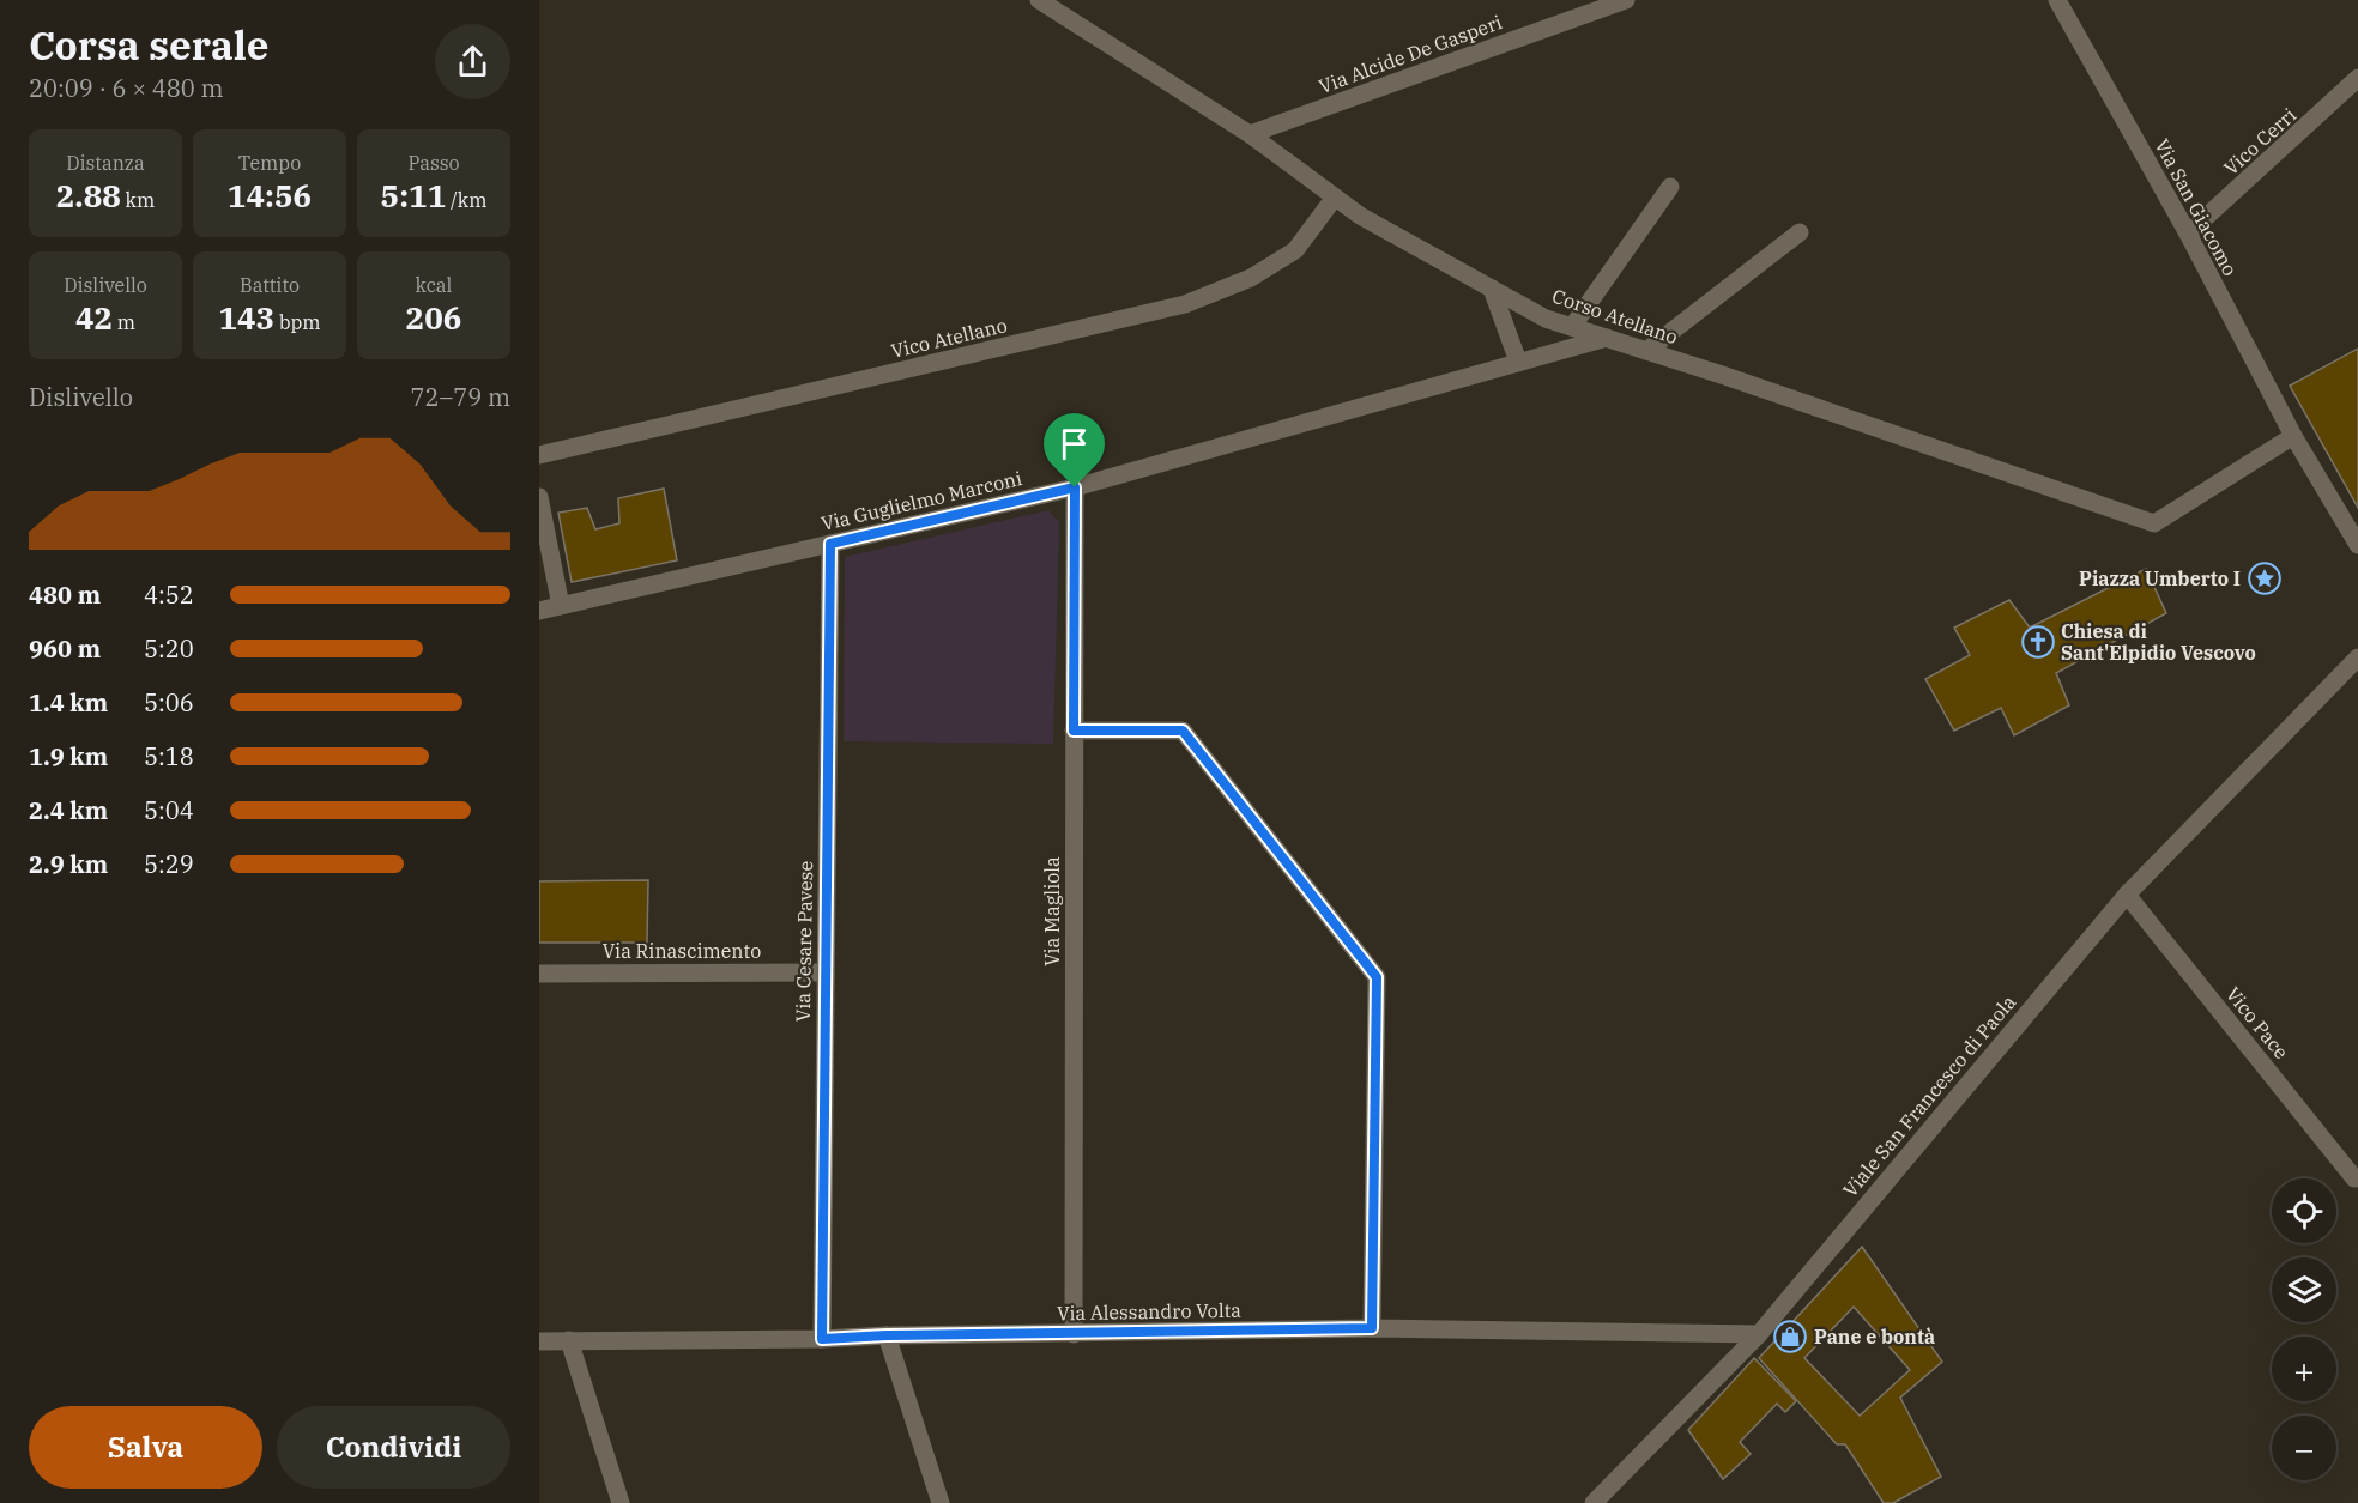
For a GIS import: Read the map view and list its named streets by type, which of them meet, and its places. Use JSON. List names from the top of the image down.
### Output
{
  "streets": {
    "street": [
      "Via Alcide De Gasperi",
      "Vico Cerri",
      "Via San Giacomo",
      "Corso Atellano",
      "Vico Atellano",
      "Via Guglielmo Marconi",
      "Via Magliola",
      "Via Cesare Pavese",
      "Via Rinascimento",
      "Vico Pace",
      "Viale San Francesco di Paola",
      "Via Alessandro Volta"
    ]
  },
  "crossings": [
    ["Via Alcide De Gasperi", "Corso Atellano"],
    ["Vico Cerri", "Via San Giacomo"],
    ["Via San Giacomo", "Corso Atellano"],
    ["Corso Atellano", "Vico Atellano"],
    ["Corso Atellano", "Via Guglielmo Marconi"],
    ["Via Guglielmo Marconi", "Via Magliola"],
    ["Via Guglielmo Marconi", "Via Cesare Pavese"],
    ["Via Magliola", "Via Alessandro Volta"],
    ["Via Cesare Pavese", "Via Rinascimento"],
    ["Via Cesare Pavese", "Via Alessandro Volta"],
    ["Vico Pace", "Viale San Francesco di Paola"],
    ["Viale San Francesco di Paola", "Via Alessandro Volta"]
  ],
  "places": {
    "place": ["Piazza Umberto I"],
    "church": ["Chiesa di Sant'Elpidio Vescovo"],
    "shop": ["Pane e bontà"]
  },
  "page": {
    "heading": ["Corsa serale", "20:09 · 6 × 480 m"],
    "stats": [
      ["Distanza", "2.88 km"],
      ["Tempo", "14:56"],
      ["Passo", "5:11 /km"],
      ["Dislivello", "42 m"],
      ["Battito", "143 bpm"],
      ["kcal", "206"]
    ],
    "chart": ["Dislivello", "72–79 m"],
    "list": [
      {
        "name": "480 m",
        "note": "4:52"
      },
      {
        "name": "960 m",
        "note": "5:20"
      },
      {
        "name": "1.4 km",
        "note": "5:06"
      },
      {
        "name": "1.9 km",
        "note": "5:18"
      },
      {
        "name": "2.4 km",
        "note": "5:04"
      },
      {
        "name": "2.9 km",
        "note": "5:29"
      }
    ],
    "map_buttons": ["+", "−"],
    "buttons": ["Salva", "Condividi"]
  }
}
